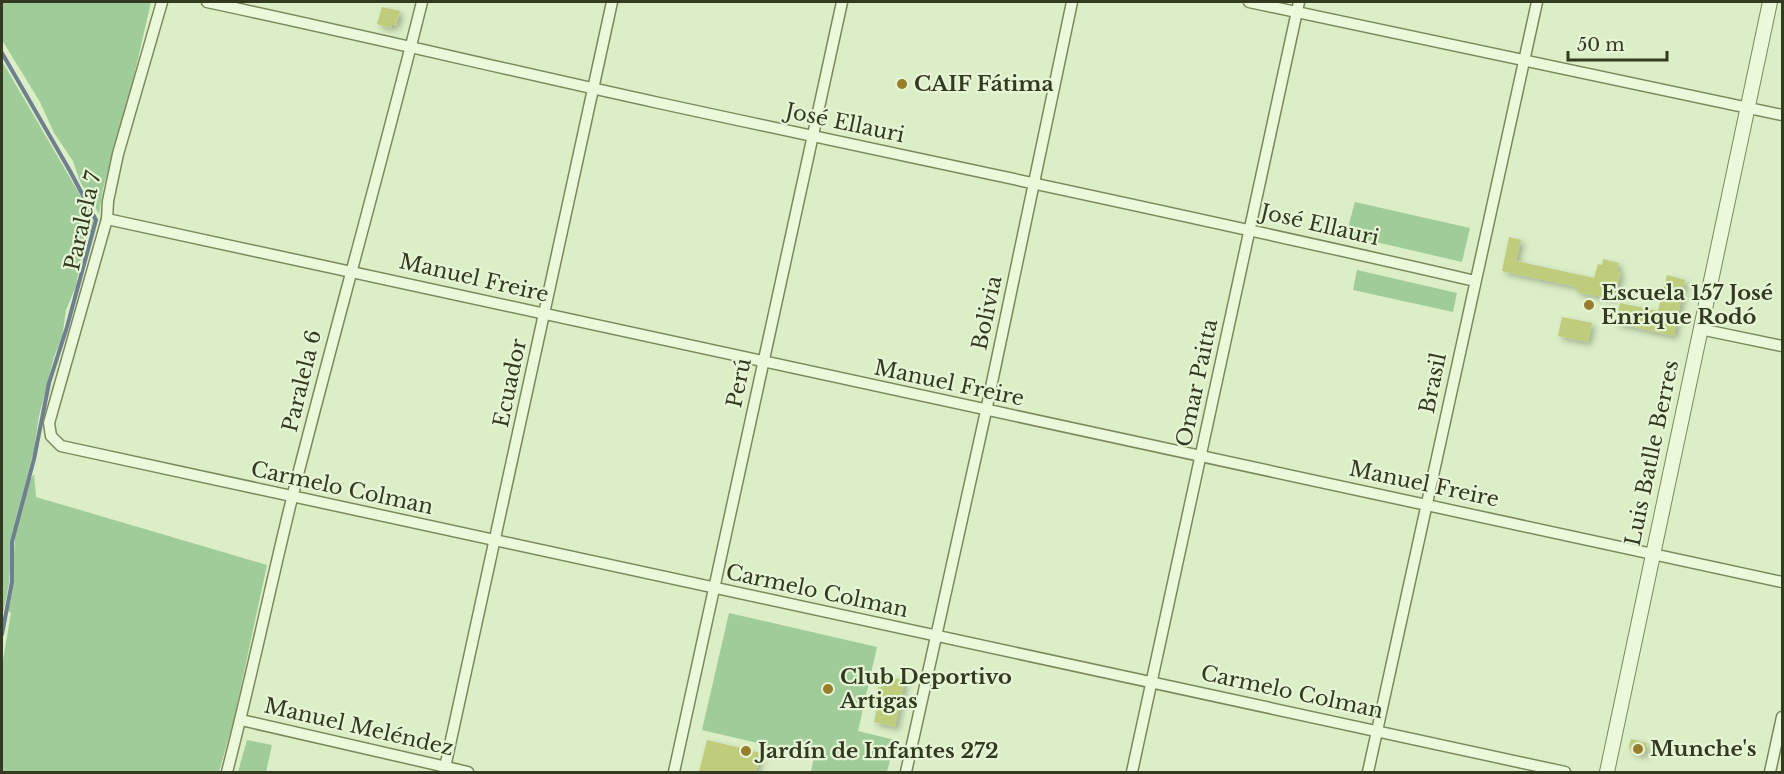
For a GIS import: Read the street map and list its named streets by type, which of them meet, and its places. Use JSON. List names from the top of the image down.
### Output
{
  "streets": {
    "street": [
      "José Ellauri",
      "Paralela 7",
      "Manuel Freire",
      "Bolivia",
      "Paralela 6",
      "Ecuador",
      "Perú",
      "Omar Paitta",
      "Brasil",
      "Luis Batlle Berres",
      "Carmelo Colman",
      "Manuel Meléndez"
    ]
  },
  "crossings": [
    ["José Ellauri", "Bolivia"],
    ["José Ellauri", "Paralela 6"],
    ["José Ellauri", "Ecuador"],
    ["José Ellauri", "Perú"],
    ["José Ellauri", "Omar Paitta"],
    ["José Ellauri", "Brasil"],
    ["Paralela 7", "Manuel Freire"],
    ["Paralela 7", "Carmelo Colman"],
    ["Manuel Freire", "Bolivia"],
    ["Manuel Freire", "Paralela 6"],
    ["Manuel Freire", "Ecuador"],
    ["Manuel Freire", "Perú"],
    ["Manuel Freire", "Omar Paitta"],
    ["Manuel Freire", "Brasil"],
    ["Manuel Freire", "Luis Batlle Berres"],
    ["Bolivia", "Carmelo Colman"],
    ["Paralela 6", "Carmelo Colman"],
    ["Paralela 6", "Manuel Meléndez"],
    ["Ecuador", "Carmelo Colman"],
    ["Ecuador", "Manuel Meléndez"],
    ["Perú", "Carmelo Colman"],
    ["Omar Paitta", "Carmelo Colman"],
    ["Brasil", "Carmelo Colman"]
  ],
  "places": [
    "CAIF Fátima",
    "Escuela 157 José Enrique Rodó",
    "Club Deportivo Artigas",
    "Munche's",
    "Jardín de Infantes 272"
  ],
  "scale_bar": "50 m"
}
